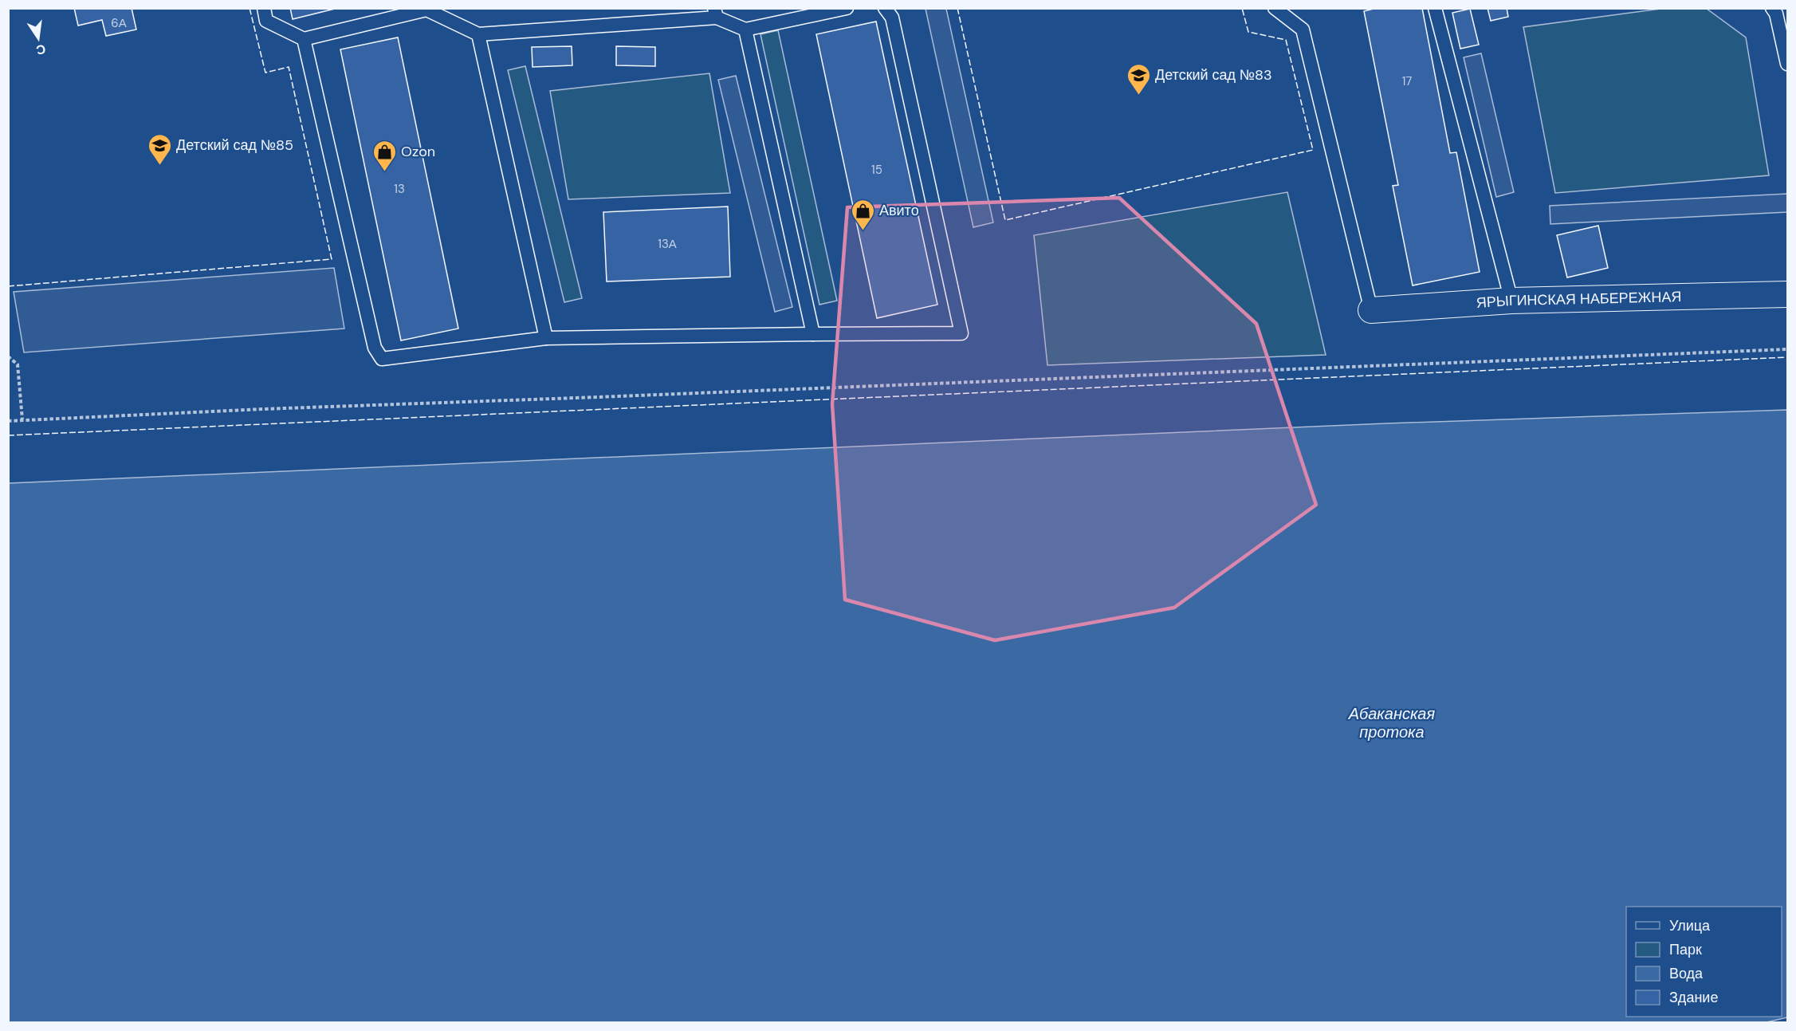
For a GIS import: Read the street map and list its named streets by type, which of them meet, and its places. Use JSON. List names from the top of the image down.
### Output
{
  "streets": {
    "street": ["ЯРЫГИНСКАЯ НАБЕРЕЖНАЯ"]
  },
  "water": ["Абаканская протока"],
  "places": {
    "school or university": ["Детский сад №83", "Детский сад №85"],
    "shop": ["Ozon", "Авито"]
  },
  "house_numbers": [
    "6А",
    "17",
    "15",
    "13",
    "13А"
  ],
  "legend": [
    "Улица",
    "Парк",
    "Вода",
    "Здание"
  ],
  "north": "bottom"
}
